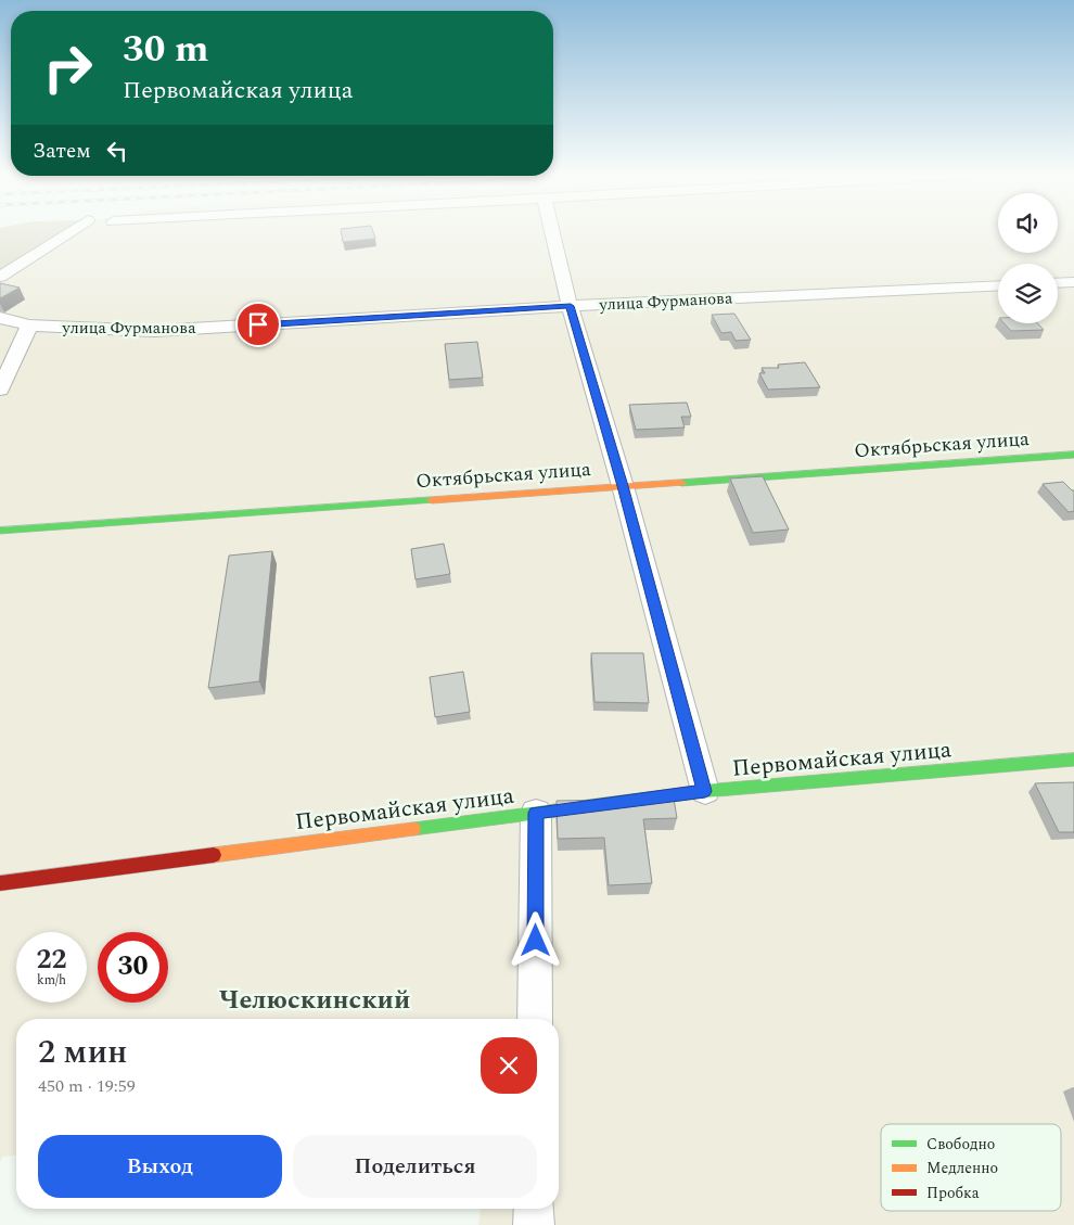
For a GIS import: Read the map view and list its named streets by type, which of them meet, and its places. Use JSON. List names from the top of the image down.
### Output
{
  "streets": {
    "street": ["улица Фурманова", "Октябрьская улица", "Первомайская улица"]
  },
  "districts": ["Челюскинский"],
  "legend": ["Свободно", "Медленно", "Пробка"],
  "page": {
    "turn": ["30 m", "Первомайская улица"],
    "then": "Затем",
    "speed": "22 km/h",
    "limit": "30",
    "heading": ["2 мин", "450 m · 19:59"],
    "buttons": ["Выход", "Поделиться"]
  }
}
